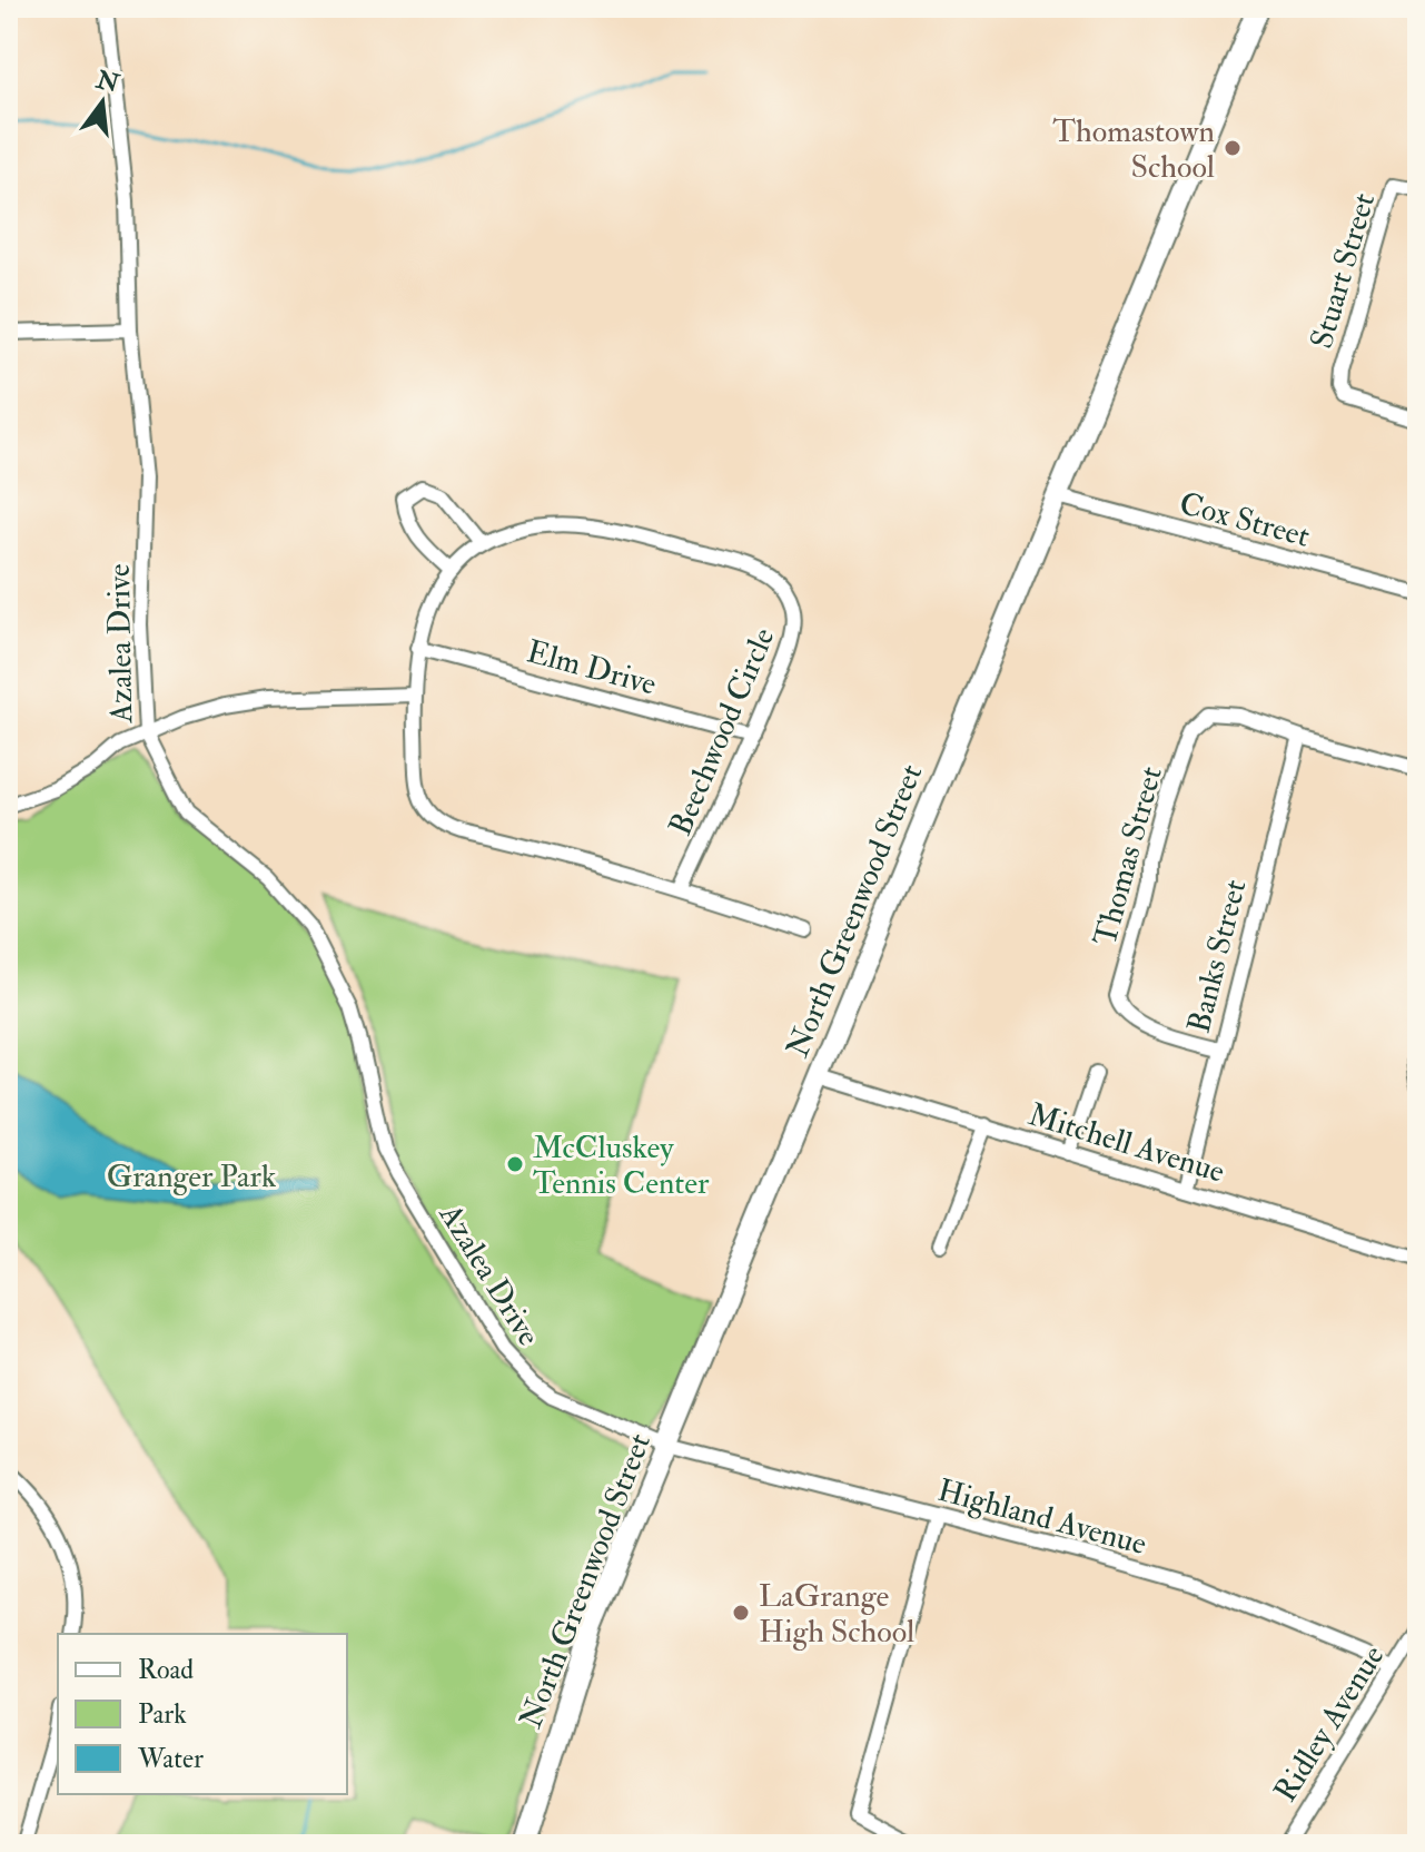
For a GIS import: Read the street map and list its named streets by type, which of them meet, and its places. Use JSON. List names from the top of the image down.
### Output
{
  "streets": {
    "main road": ["North Greenwood Street"],
    "street": [
      "Stuart Street",
      "Cox Street",
      "Azalea Drive",
      "Elm Drive",
      "Beechwood Circle",
      "Thomas Street",
      "Banks Street",
      "Mitchell Avenue",
      "Highland Avenue",
      "Ridley Avenue"
    ]
  },
  "crossings": [
    ["Cox Street", "North Greenwood Street"],
    ["Azalea Drive", "North Greenwood Street"],
    ["Azalea Drive", "Highland Avenue"],
    ["Elm Drive", "Beechwood Circle"],
    ["Thomas Street", "Banks Street"],
    ["North Greenwood Street", "Mitchell Avenue"],
    ["North Greenwood Street", "Highland Avenue"],
    ["Banks Street", "Mitchell Avenue"],
    ["Highland Avenue", "Ridley Avenue"]
  ],
  "parks": ["Granger Park"],
  "places": ["Thomastown School", "McCluskey Tennis Center", "LaGrange High School"],
  "legend": ["Road", "Park", "Water"],
  "north": "top"
}
